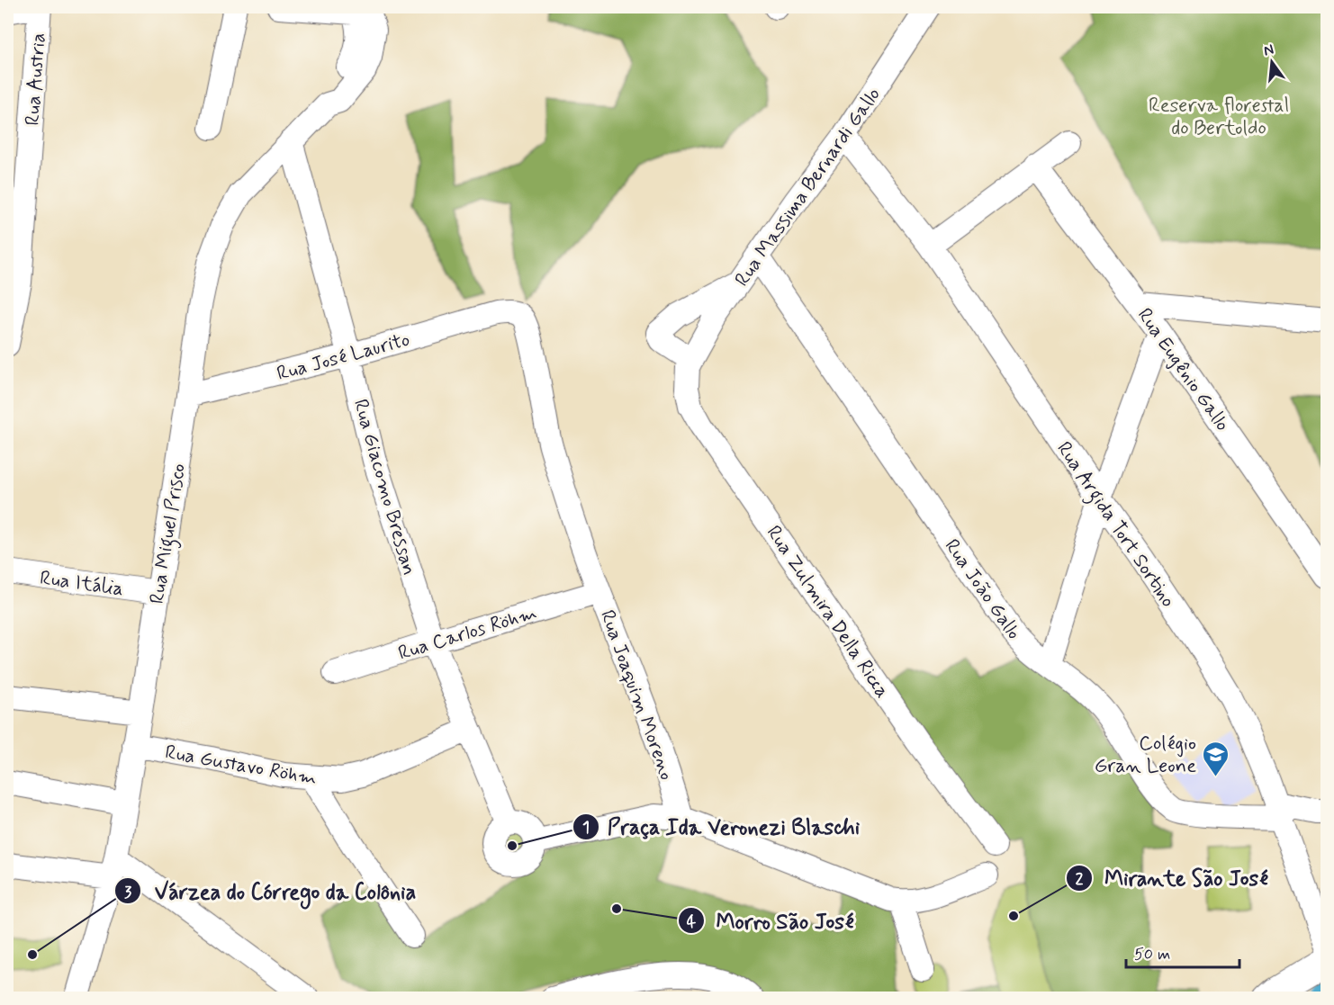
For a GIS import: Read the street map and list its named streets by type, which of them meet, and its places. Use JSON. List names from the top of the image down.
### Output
{
  "streets": {
    "street": [
      "Rua Austria",
      "Rua Massima Bernardi Gallo",
      "Rua José Laurito",
      "Rua Eugênio Gallo",
      "Rua Giacomo Bressan",
      "Rua Argida Tort Sortino",
      "Rua Miguel Prisco",
      "Rua Itália",
      "Rua João Gallo",
      "Rua Zulmira Della Ricca",
      "Rua Carlos Röhm",
      "Rua Joaquim Moreno",
      "Rua Gustavo Röhm"
    ]
  },
  "crossings": [
    ["Rua Massima Bernardi Gallo", "Rua Argida Tort Sortino"],
    ["Rua Massima Bernardi Gallo", "Rua João Gallo"],
    ["Rua Massima Bernardi Gallo", "Rua Zulmira Della Ricca"],
    ["Rua José Laurito", "Rua Giacomo Bressan"],
    ["Rua José Laurito", "Rua Miguel Prisco"],
    ["Rua José Laurito", "Rua Joaquim Moreno"],
    ["Rua Giacomo Bressan", "Rua Miguel Prisco"],
    ["Rua Giacomo Bressan", "Rua Carlos Röhm"],
    ["Rua Giacomo Bressan", "Rua Gustavo Röhm"],
    ["Rua Argida Tort Sortino", "Rua João Gallo"],
    ["Rua Miguel Prisco", "Rua Itália"],
    ["Rua Miguel Prisco", "Rua Gustavo Röhm"],
    ["Rua Carlos Röhm", "Rua Joaquim Moreno"]
  ],
  "parks": ["Reserva florestal do Bertoldo"],
  "places": {
    "school or university": ["Colégio Gran Leone"],
    "other": [
      "Praça Ida Veronezi Blaschi",
      "Morro São José",
      "Mirante São José",
      "Várzea do Córrego da Colônia"
    ]
  },
  "scale_bar": "50 m",
  "north": "top"
}
